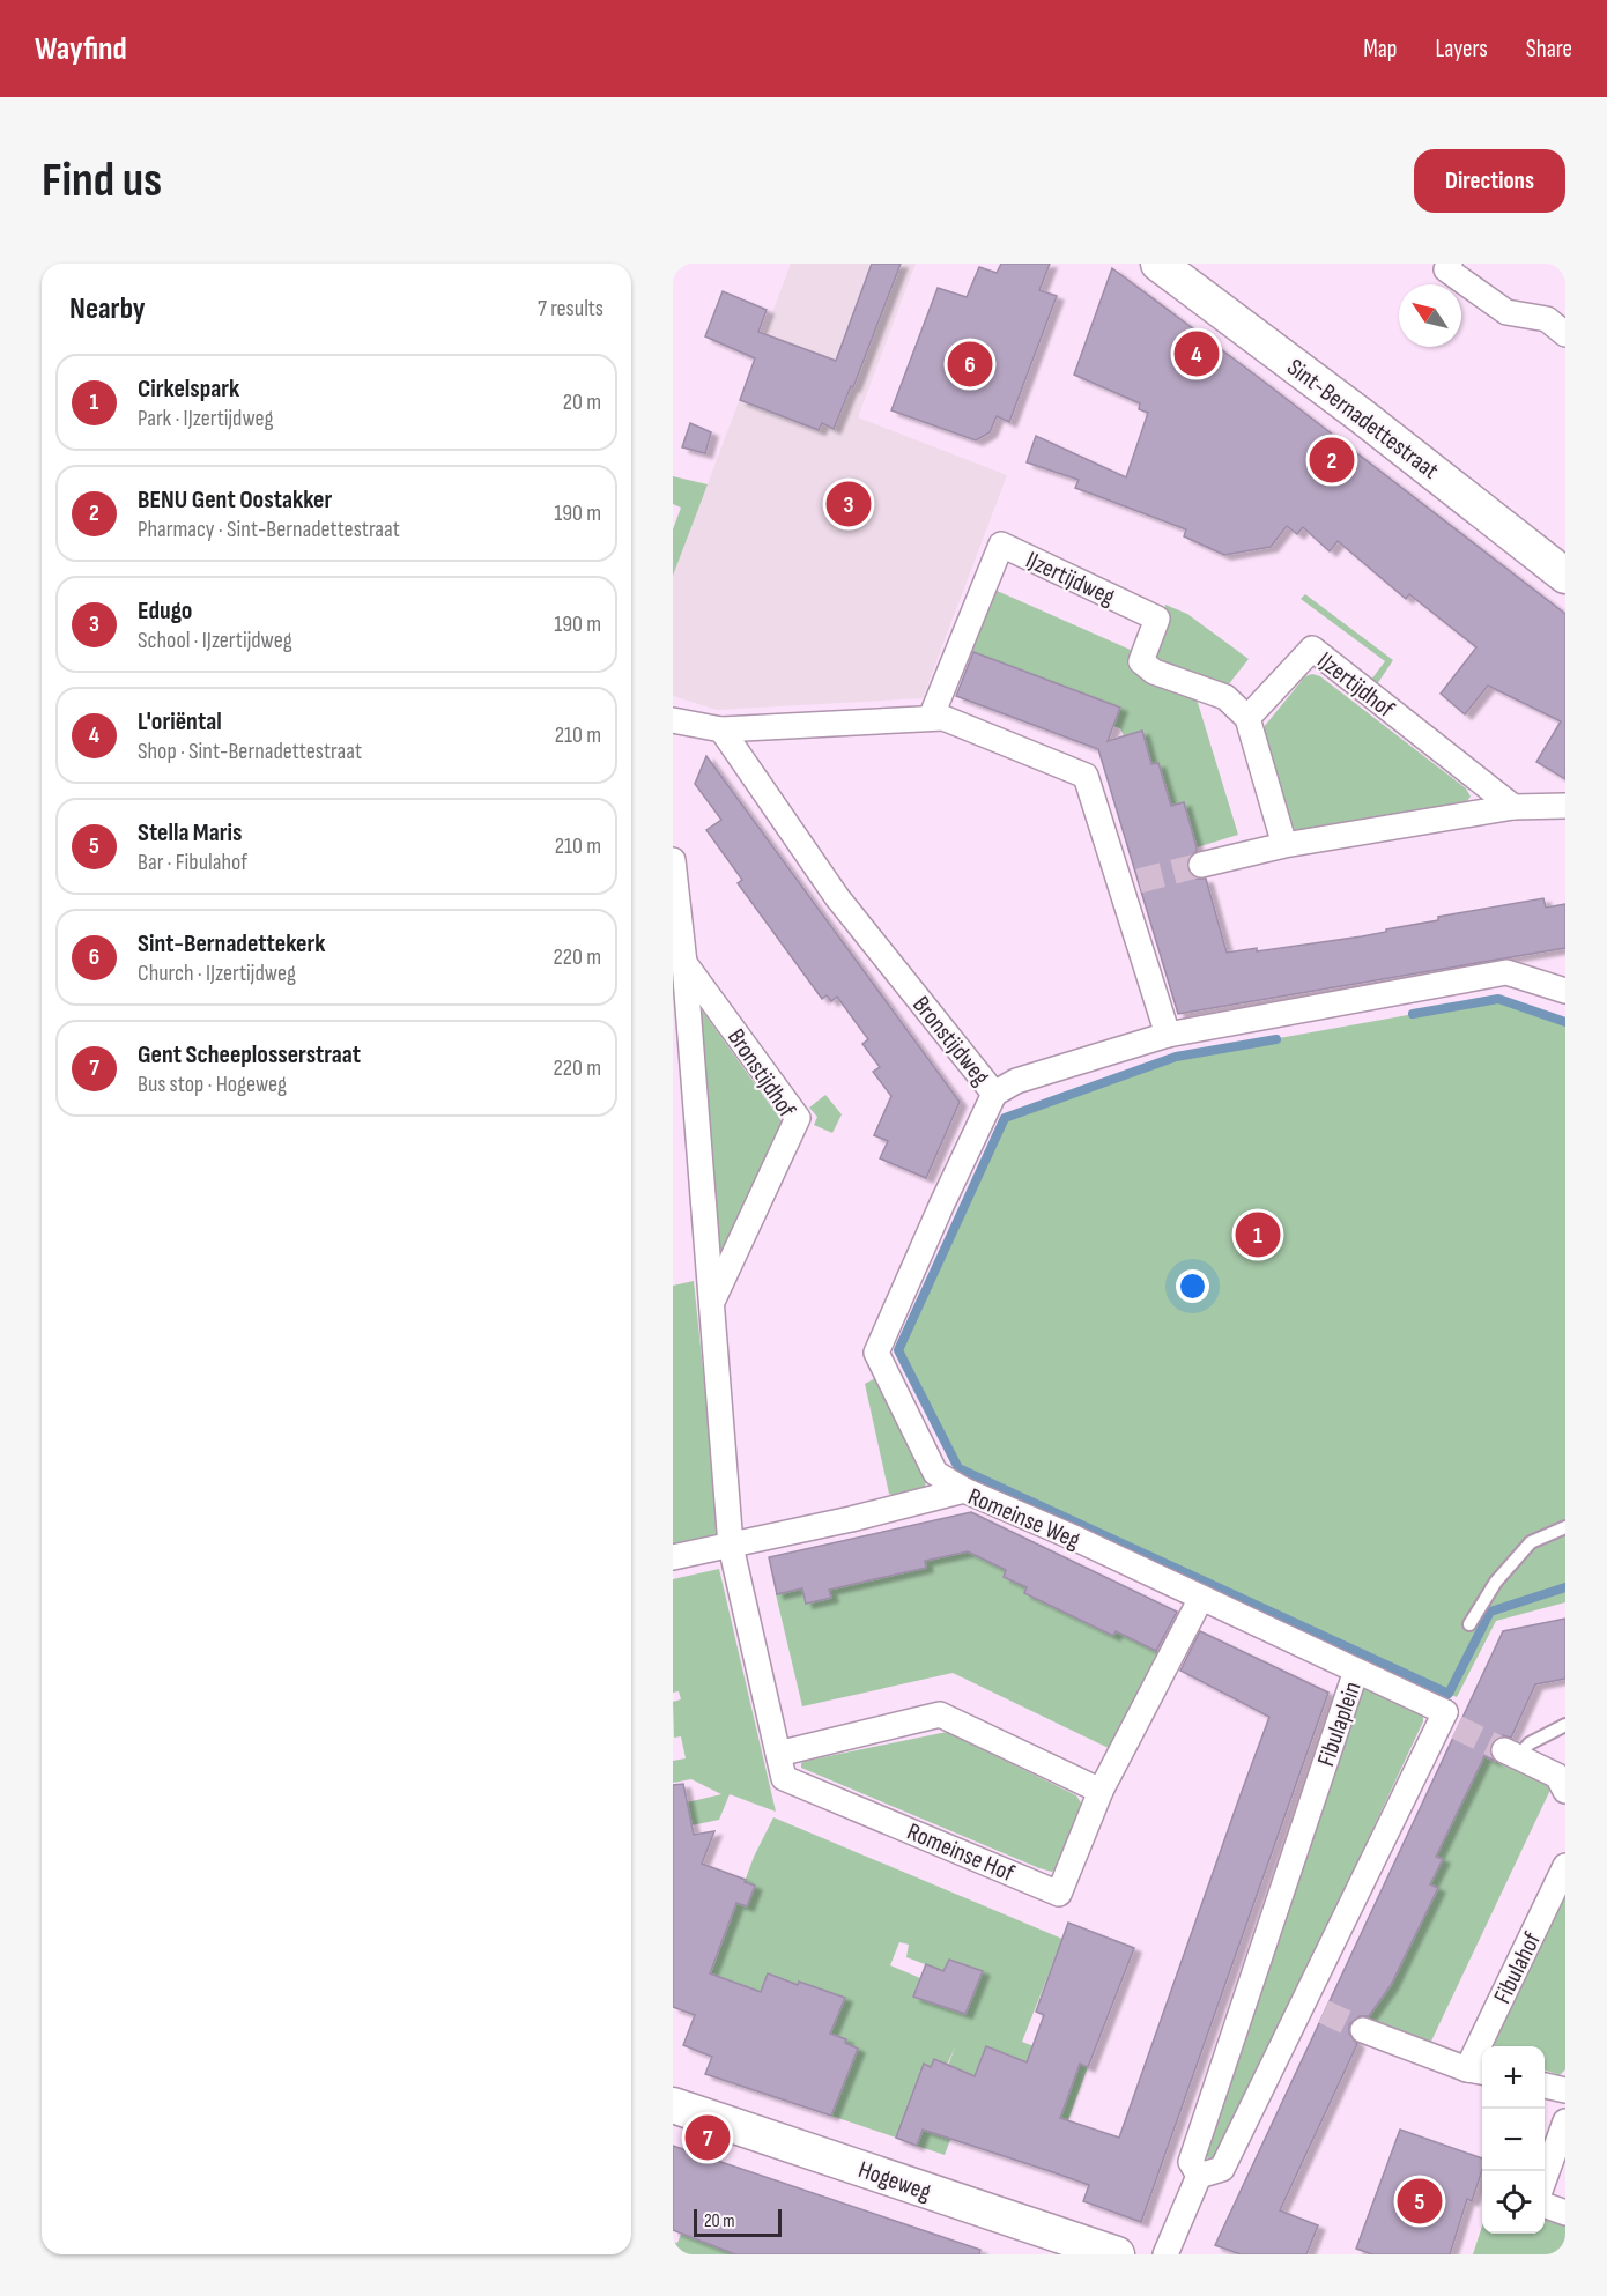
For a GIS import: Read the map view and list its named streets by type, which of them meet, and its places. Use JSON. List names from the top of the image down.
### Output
{
  "streets": {
    "street": [
      "Sint-Bernadettestraat",
      "IJzertijdweg",
      "IJzertijdhof",
      "Bronstijdweg",
      "Bronstijdhof",
      "Romeinse Weg",
      "Fibulaplein",
      "Romeinse Hof",
      "Fibulahof",
      "Hogeweg"
    ]
  },
  "crossings": [
    ["IJzertijdweg", "IJzertijdhof"],
    ["Bronstijdweg", "Romeinse Weg"],
    ["Bronstijdhof", "Romeinse Weg"],
    ["Bronstijdhof", "Romeinse Hof"],
    ["Romeinse Weg", "Fibulaplein"],
    ["Romeinse Weg", "Romeinse Hof"]
  ],
  "scale_bar": "20 m",
  "north": "top left",
  "page": {
    "header": "Wayfind",
    "nav": ["Map", "Layers", "Share"],
    "buttons": "Directions",
    "title": "Find us",
    "heading": ["Nearby", "7 results"],
    "pins": [
      "4",
      "6",
      "2",
      "3",
      "1",
      "7",
      "5"
    ],
    "list": [
      {
        "mark": "1",
        "name": "Cirkelspark",
        "note": "Park · IJzertijdweg",
        "value": "20 m"
      },
      {
        "mark": "2",
        "name": "BENU Gent Oostakker",
        "note": "Pharmacy · Sint-Bernadettestraat",
        "value": "190 m"
      },
      {
        "mark": "3",
        "name": "Edugo",
        "note": "School · IJzertijdweg",
        "value": "190 m"
      },
      {
        "mark": "4",
        "name": "L'oriëntal",
        "note": "Shop · Sint-Bernadettestraat",
        "value": "210 m"
      },
      {
        "mark": "5",
        "name": "Stella Maris",
        "note": "Bar · Fibulahof",
        "value": "210 m"
      },
      {
        "mark": "6",
        "name": "Sint-Bernadettekerk",
        "note": "Church · IJzertijdweg",
        "value": "220 m"
      },
      {
        "mark": "7",
        "name": "Gent Scheeplosserstraat",
        "note": "Bus stop · Hogeweg",
        "value": "220 m"
      }
    ],
    "map_buttons": ["+", "−"],
    "scale": "20 m"
  }
}
